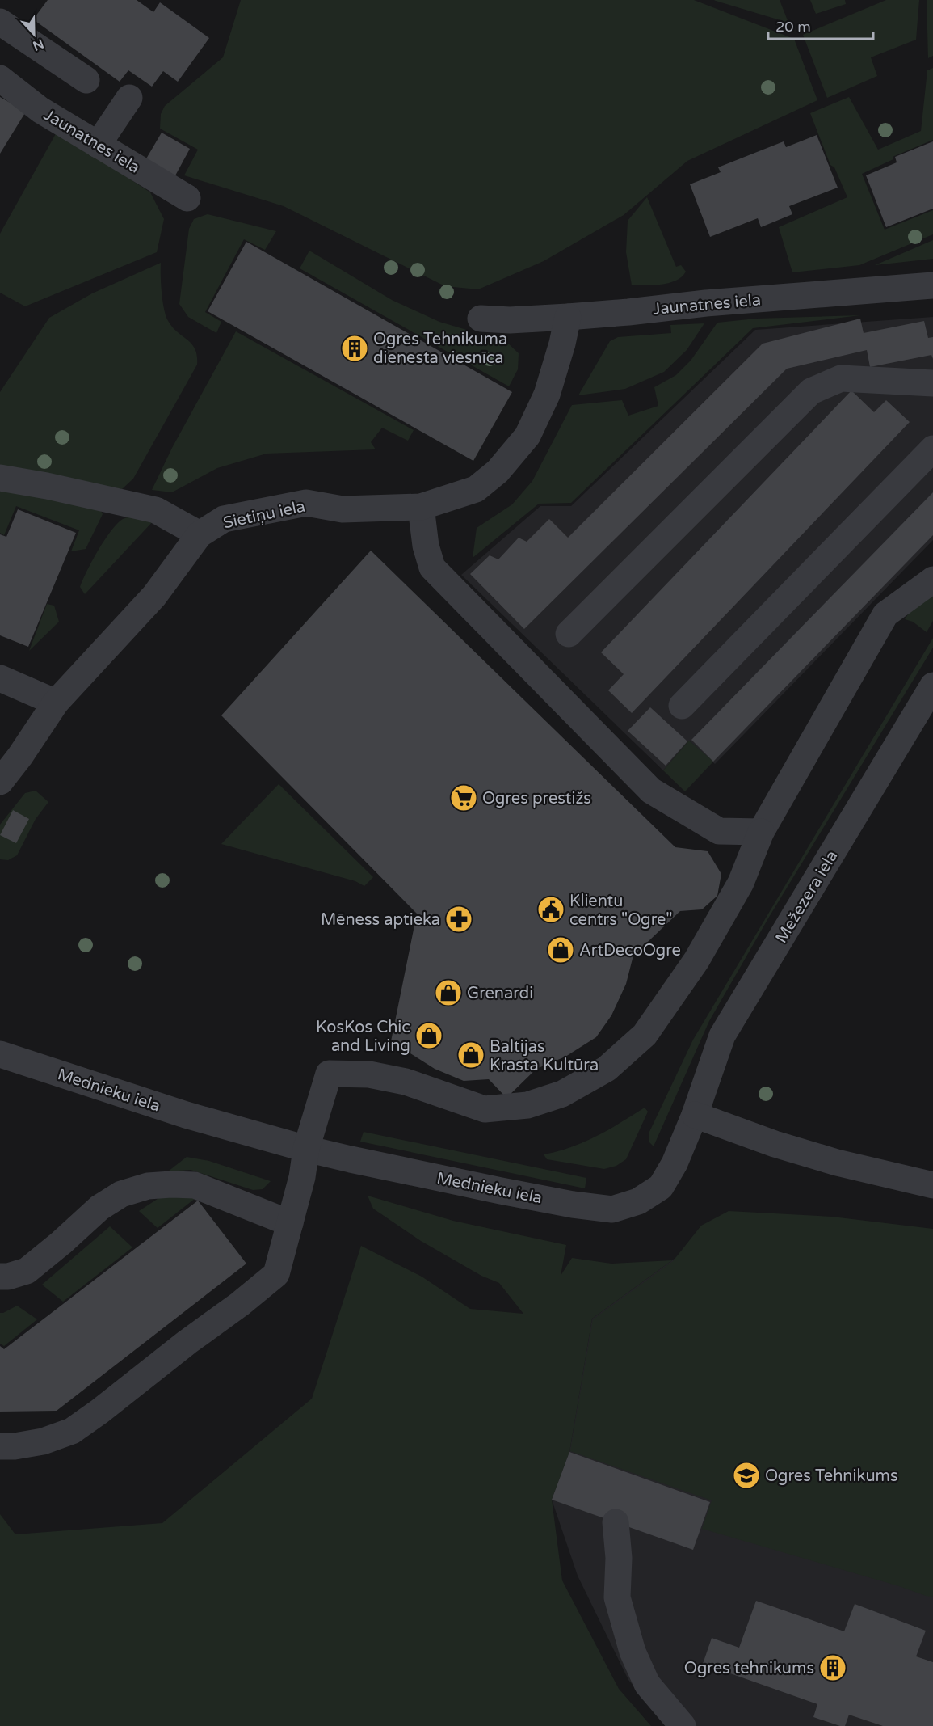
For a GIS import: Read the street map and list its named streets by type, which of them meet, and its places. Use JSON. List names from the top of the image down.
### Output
{
  "streets": {
    "street": [
      "Jaunatnes iela",
      "Sietiņu iela",
      "Mežezera iela",
      "Mednieku iela"
    ]
  },
  "crossings": [
    ["Jaunatnes iela", "Sietiņu iela"],
    ["Mežezera iela", "Mednieku iela"]
  ],
  "places": {
    "building": ["Ogres Tehnikuma dienesta viesnīca", "Ogres tehnikums"],
    "supermarket": ["Ogres prestižs"],
    "public building": ["Klientu centrs \"Ogre\""],
    "pharmacy": ["Mēness aptieka"],
    "shop": [
      "ArtDecoOgre",
      "Grenardi",
      "KosKos Chic and Living",
      "Baltijas Krasta Kultūra"
    ],
    "school or university": ["Ogres Tehnikums"]
  },
  "scale_bar": "20 m",
  "north": "bottom"
}
